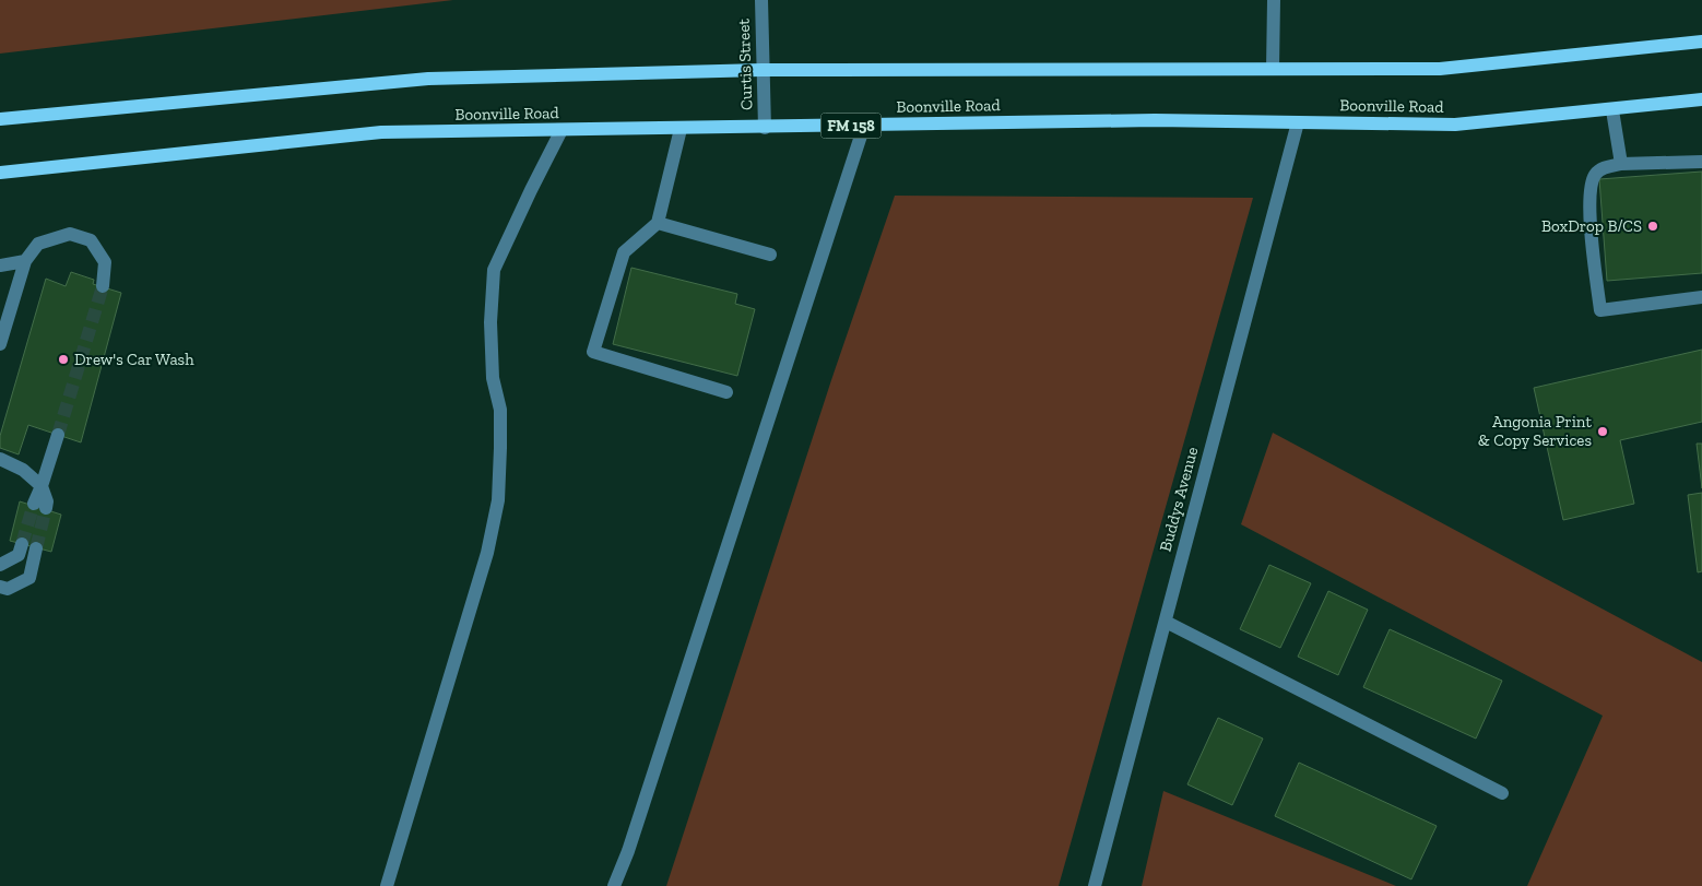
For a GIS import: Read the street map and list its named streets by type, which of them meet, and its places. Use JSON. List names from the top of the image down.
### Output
{
  "streets": {
    "main road": ["Boonville Road", "FM 158"],
    "street": ["Curtis Street", "Buddys Avenue"]
  },
  "crossings": [
    ["Curtis Street", "Boonville Road"],
    ["Boonville Road", "Buddys Avenue"]
  ],
  "places": ["BoxDrop B/CS", "Drew's Car Wash", "Angonia Print & Copy Services"]
}
